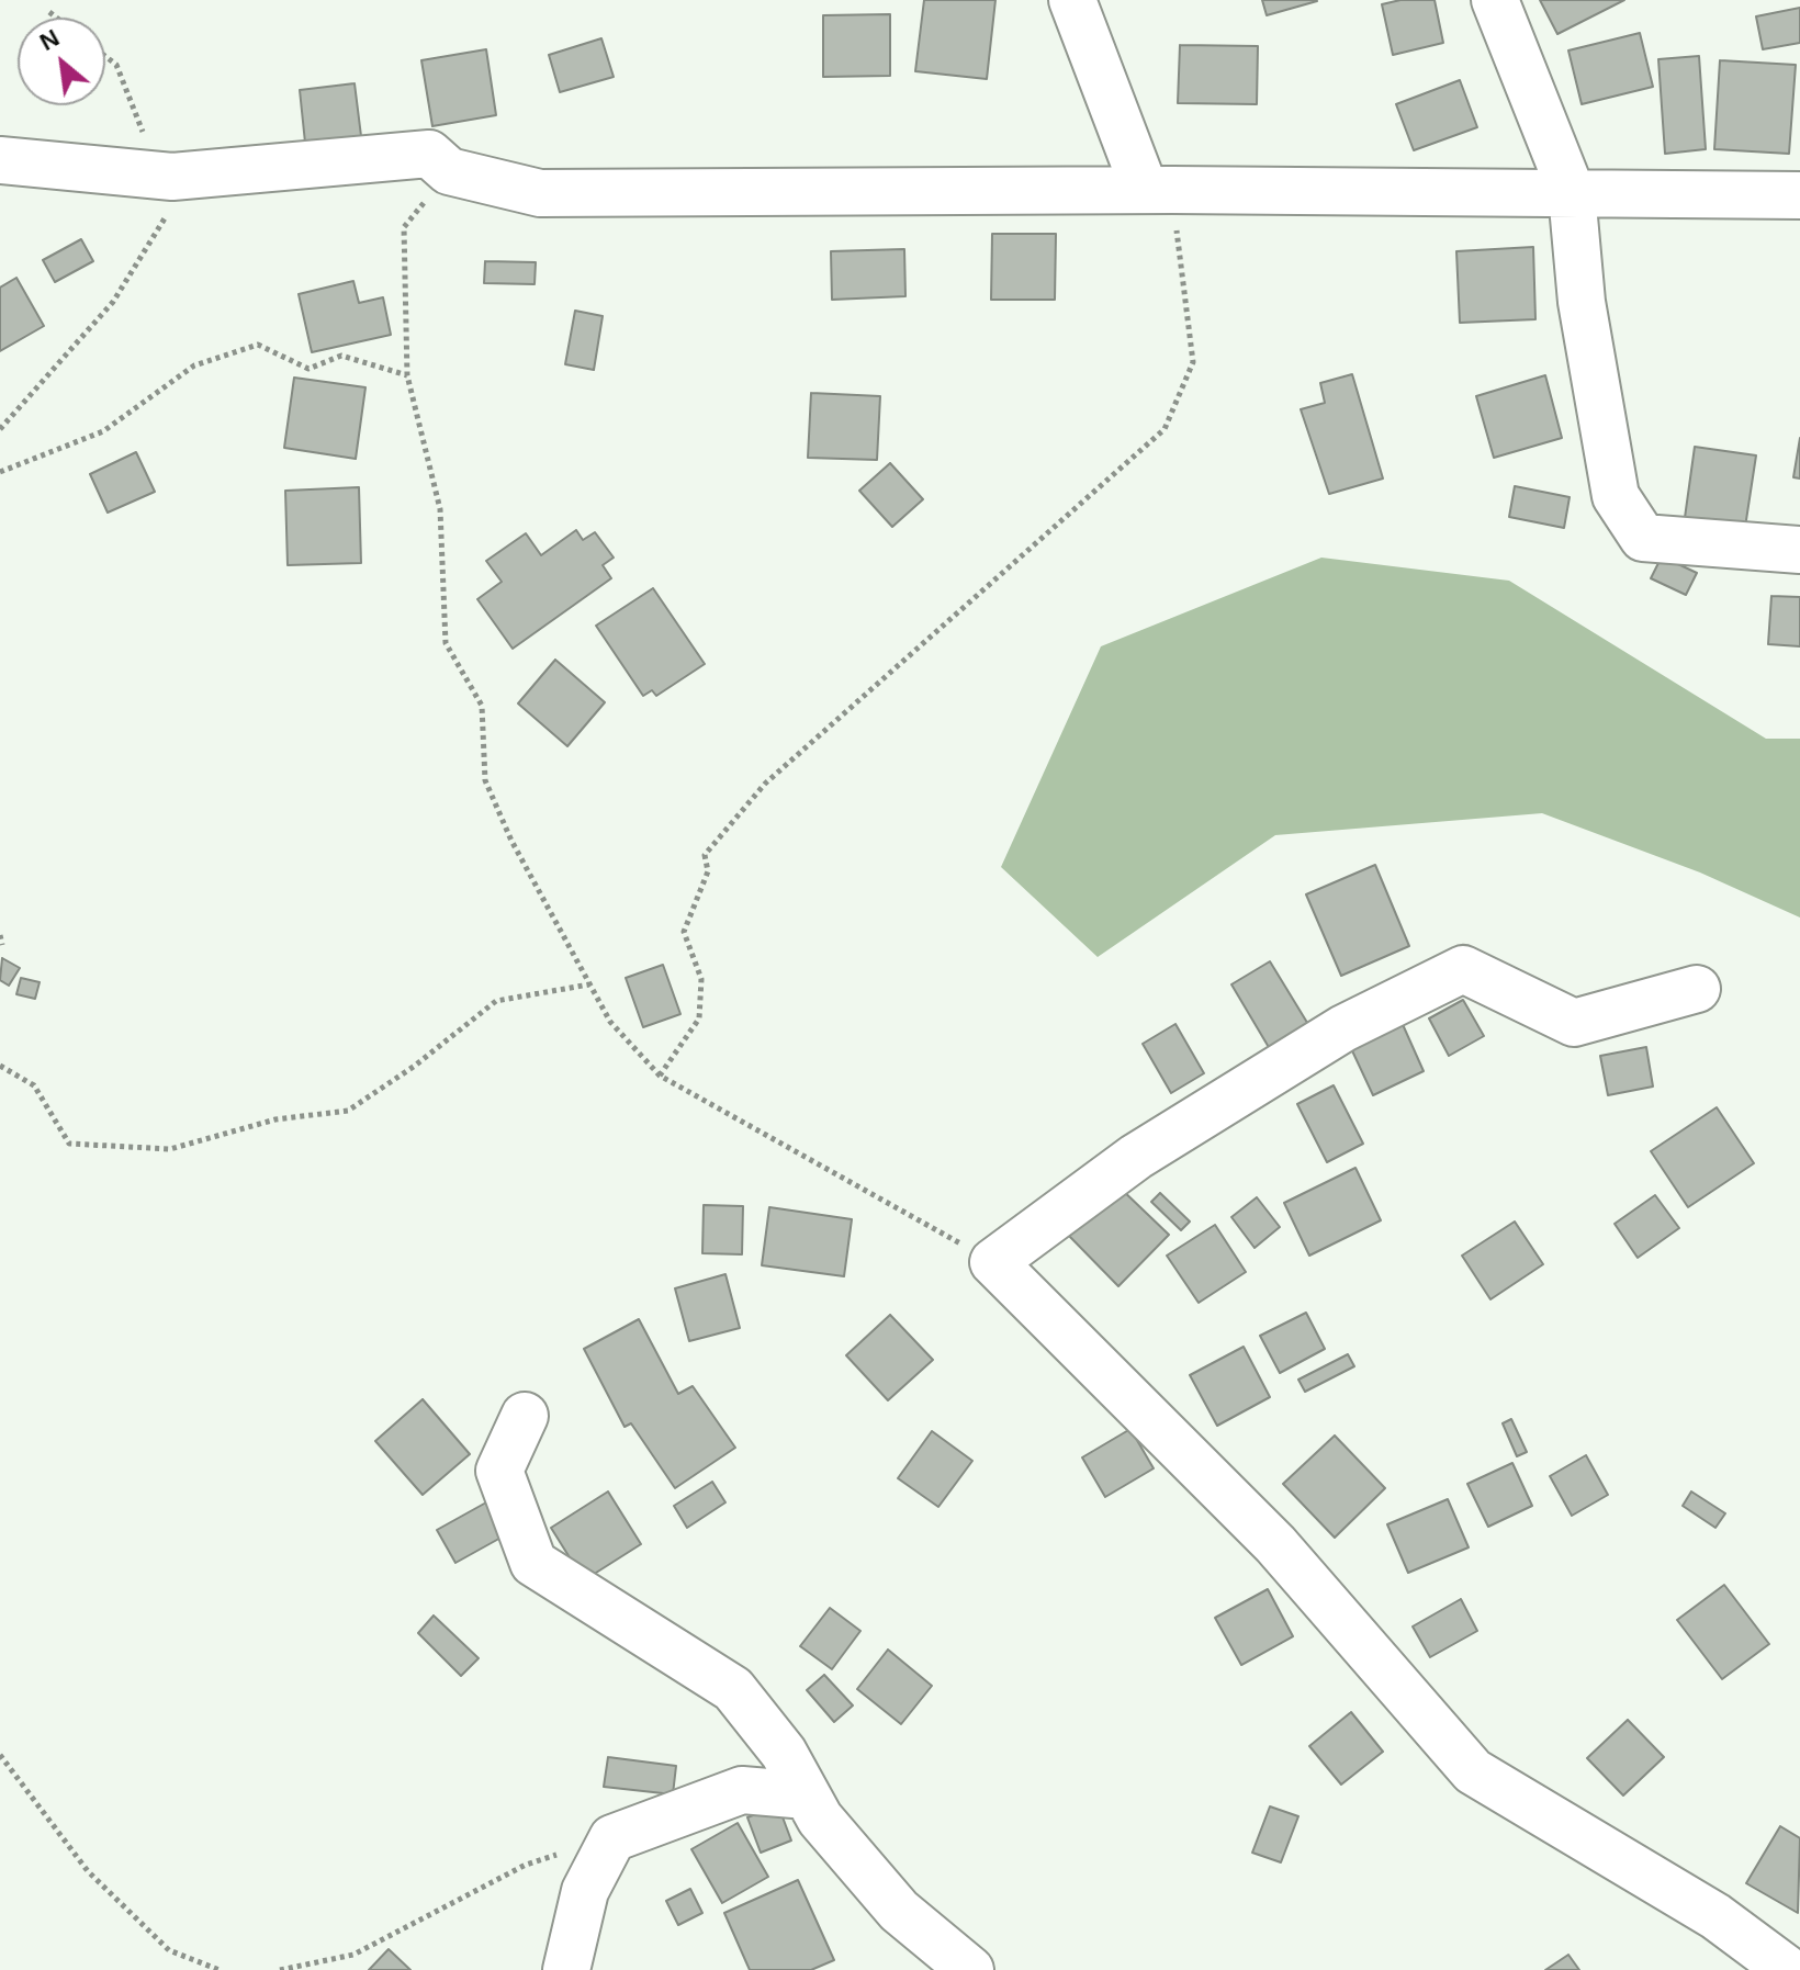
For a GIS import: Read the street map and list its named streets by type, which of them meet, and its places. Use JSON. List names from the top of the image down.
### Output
{
  "north": "top left"
}
